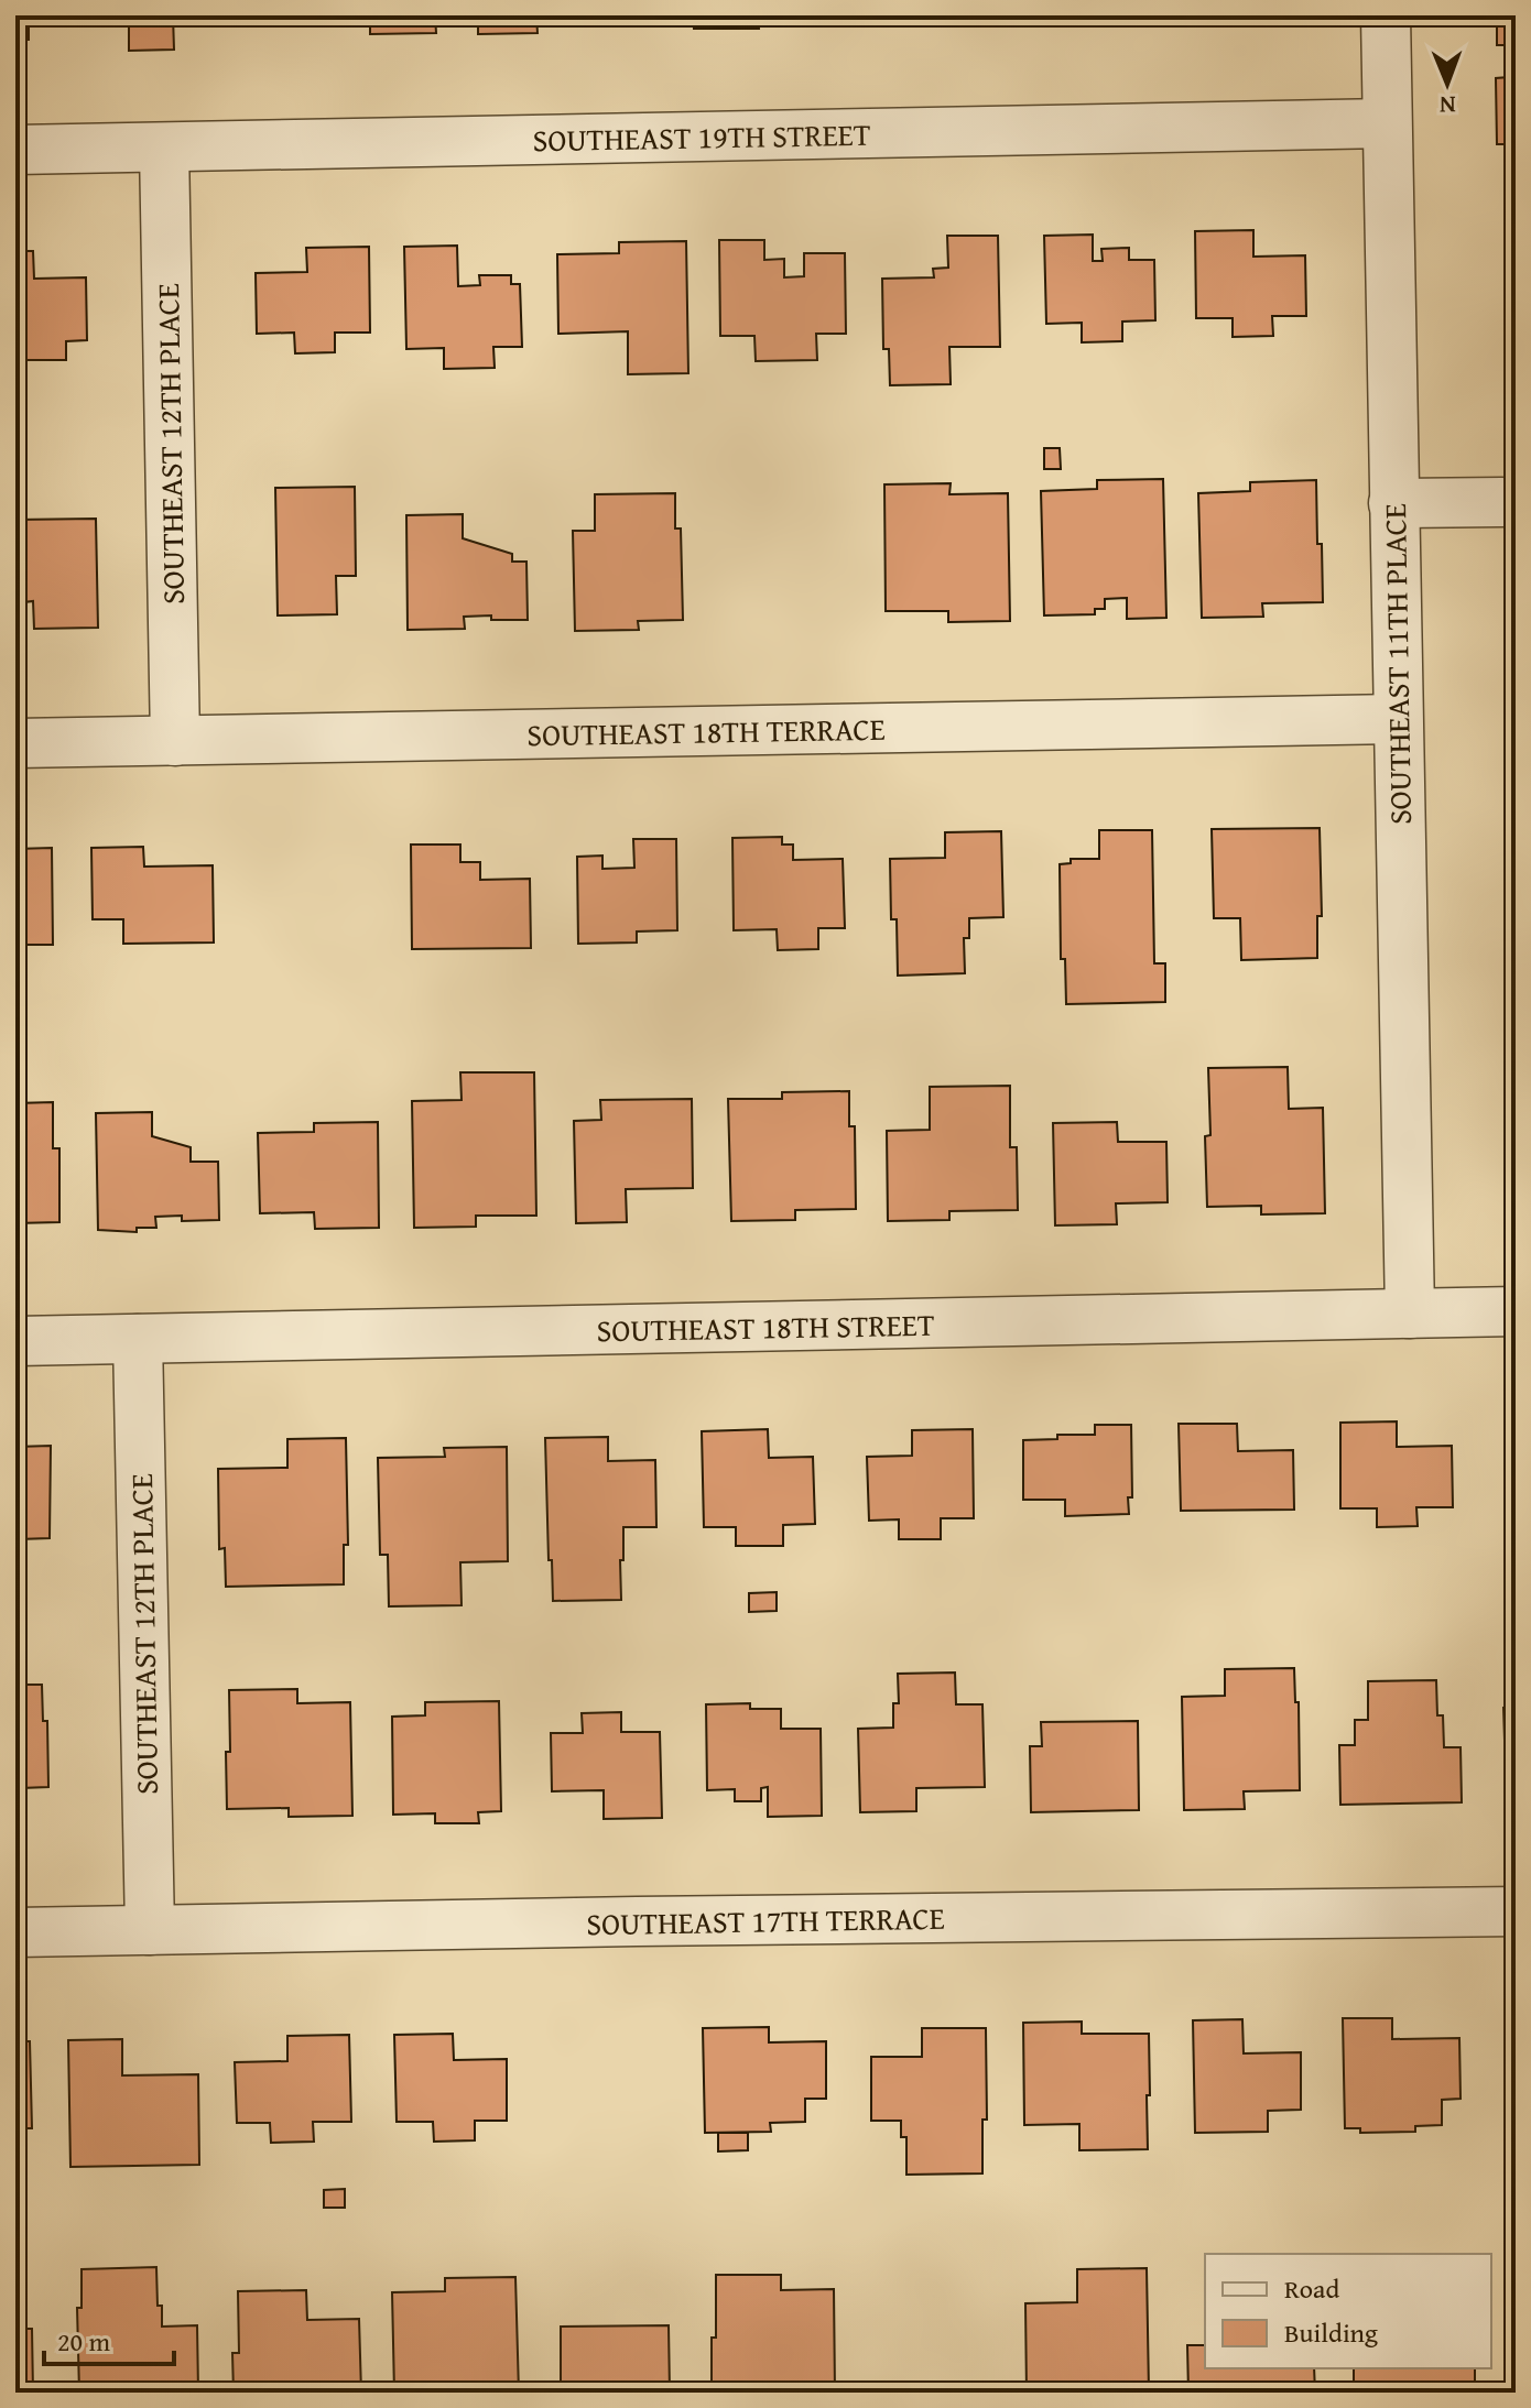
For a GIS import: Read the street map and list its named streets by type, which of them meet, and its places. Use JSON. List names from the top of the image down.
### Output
{
  "streets": {
    "street": [
      "SOUTHEAST 19TH STREET",
      "SOUTHEAST 12TH PLACE",
      "SOUTHEAST 11TH PLACE",
      "SOUTHEAST 18TH TERRACE",
      "SOUTHEAST 18TH STREET",
      "SOUTHEAST 17TH TERRACE"
    ]
  },
  "crossings": [
    ["SOUTHEAST 19TH STREET", "SOUTHEAST 12TH PLACE"],
    ["SOUTHEAST 19TH STREET", "SOUTHEAST 11TH PLACE"],
    ["SOUTHEAST 12TH PLACE", "SOUTHEAST 18TH TERRACE"],
    ["SOUTHEAST 12TH PLACE", "SOUTHEAST 18TH STREET"],
    ["SOUTHEAST 12TH PLACE", "SOUTHEAST 17TH TERRACE"],
    ["SOUTHEAST 11TH PLACE", "SOUTHEAST 18TH TERRACE"],
    ["SOUTHEAST 11TH PLACE", "SOUTHEAST 18TH STREET"]
  ],
  "legend": ["Road", "Building"],
  "scale_bar": "20 m",
  "north": "bottom"
}
